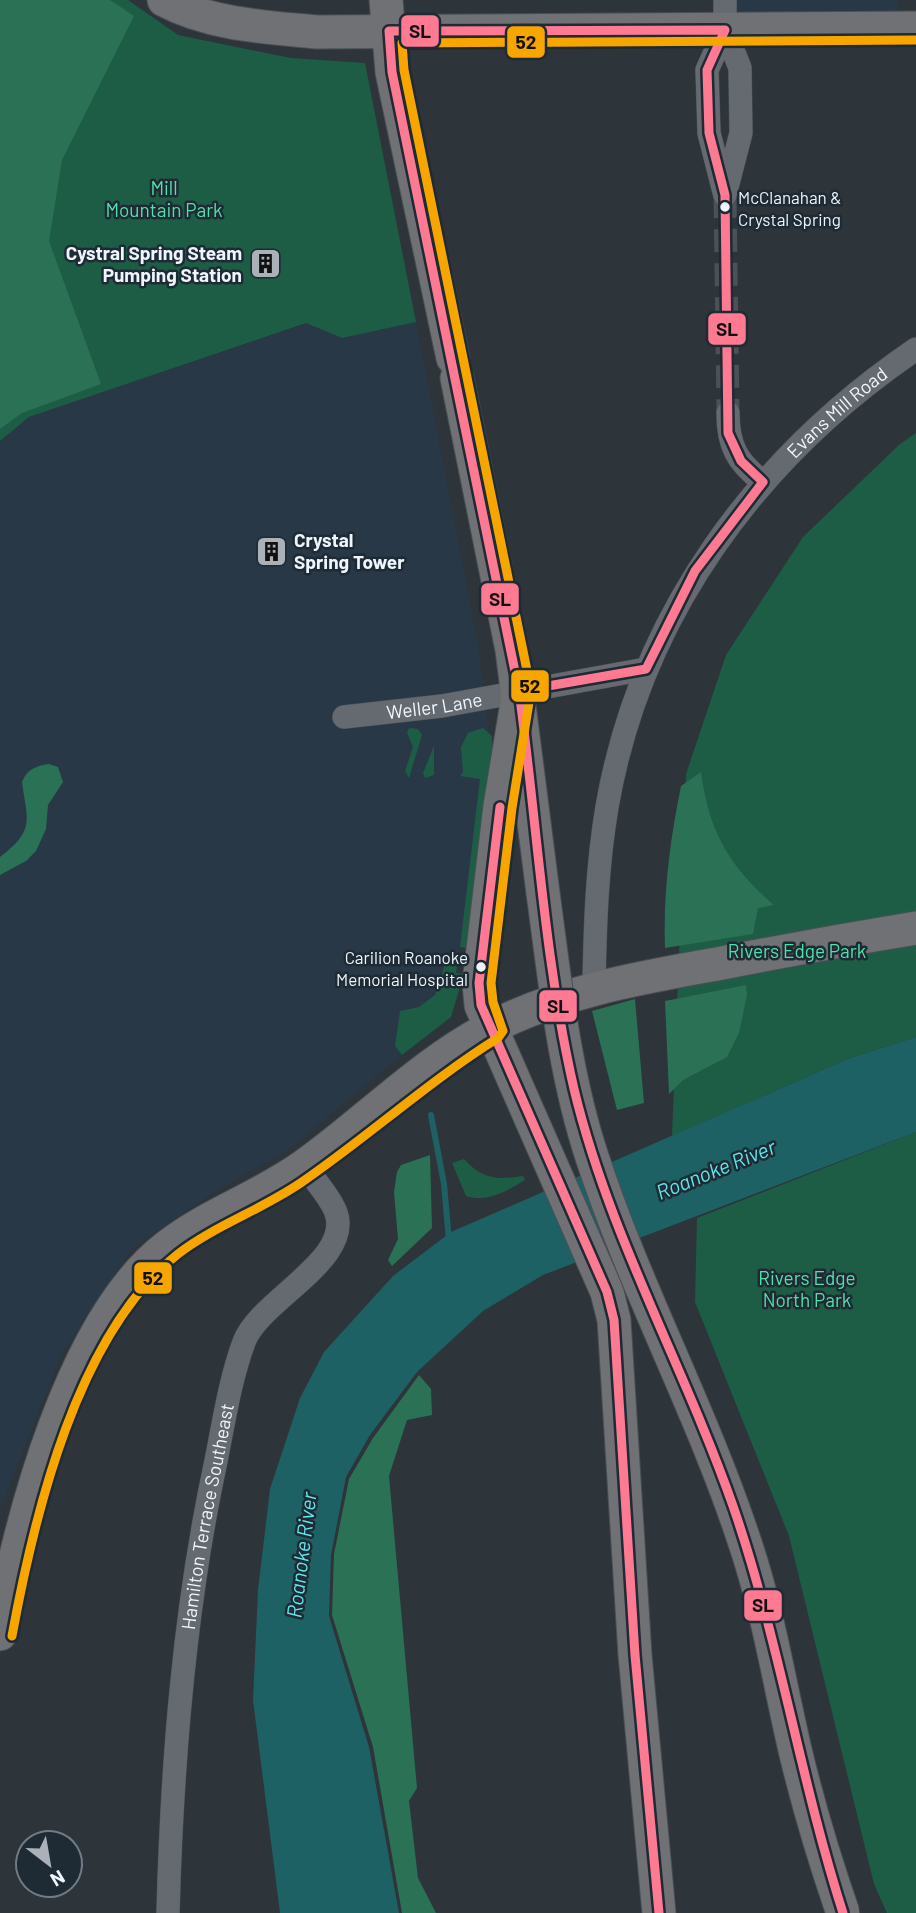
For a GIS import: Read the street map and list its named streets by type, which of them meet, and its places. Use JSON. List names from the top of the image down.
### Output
{
  "streets": {
    "street": ["Evans Mill Road", "Weller Lane", "Hamilton Terrace Southeast"]
  },
  "crossings": [
    ["Evans Mill Road", "Weller Lane"]
  ],
  "water": ["Roanoke River"],
  "parks": ["Mill Mountain Park", "Rivers Edge Park", "Rivers Edge North Park"],
  "places": {
    "other": ["McClanahan & Crystal Spring", "Carilion Roanoke Memorial Hospital"],
    "building": ["Cystral Spring Steam Pumping Station", "Crystal Spring Tower"]
  },
  "lines": ["transit line SL", "transit line 52"],
  "north": "bottom right"
}
